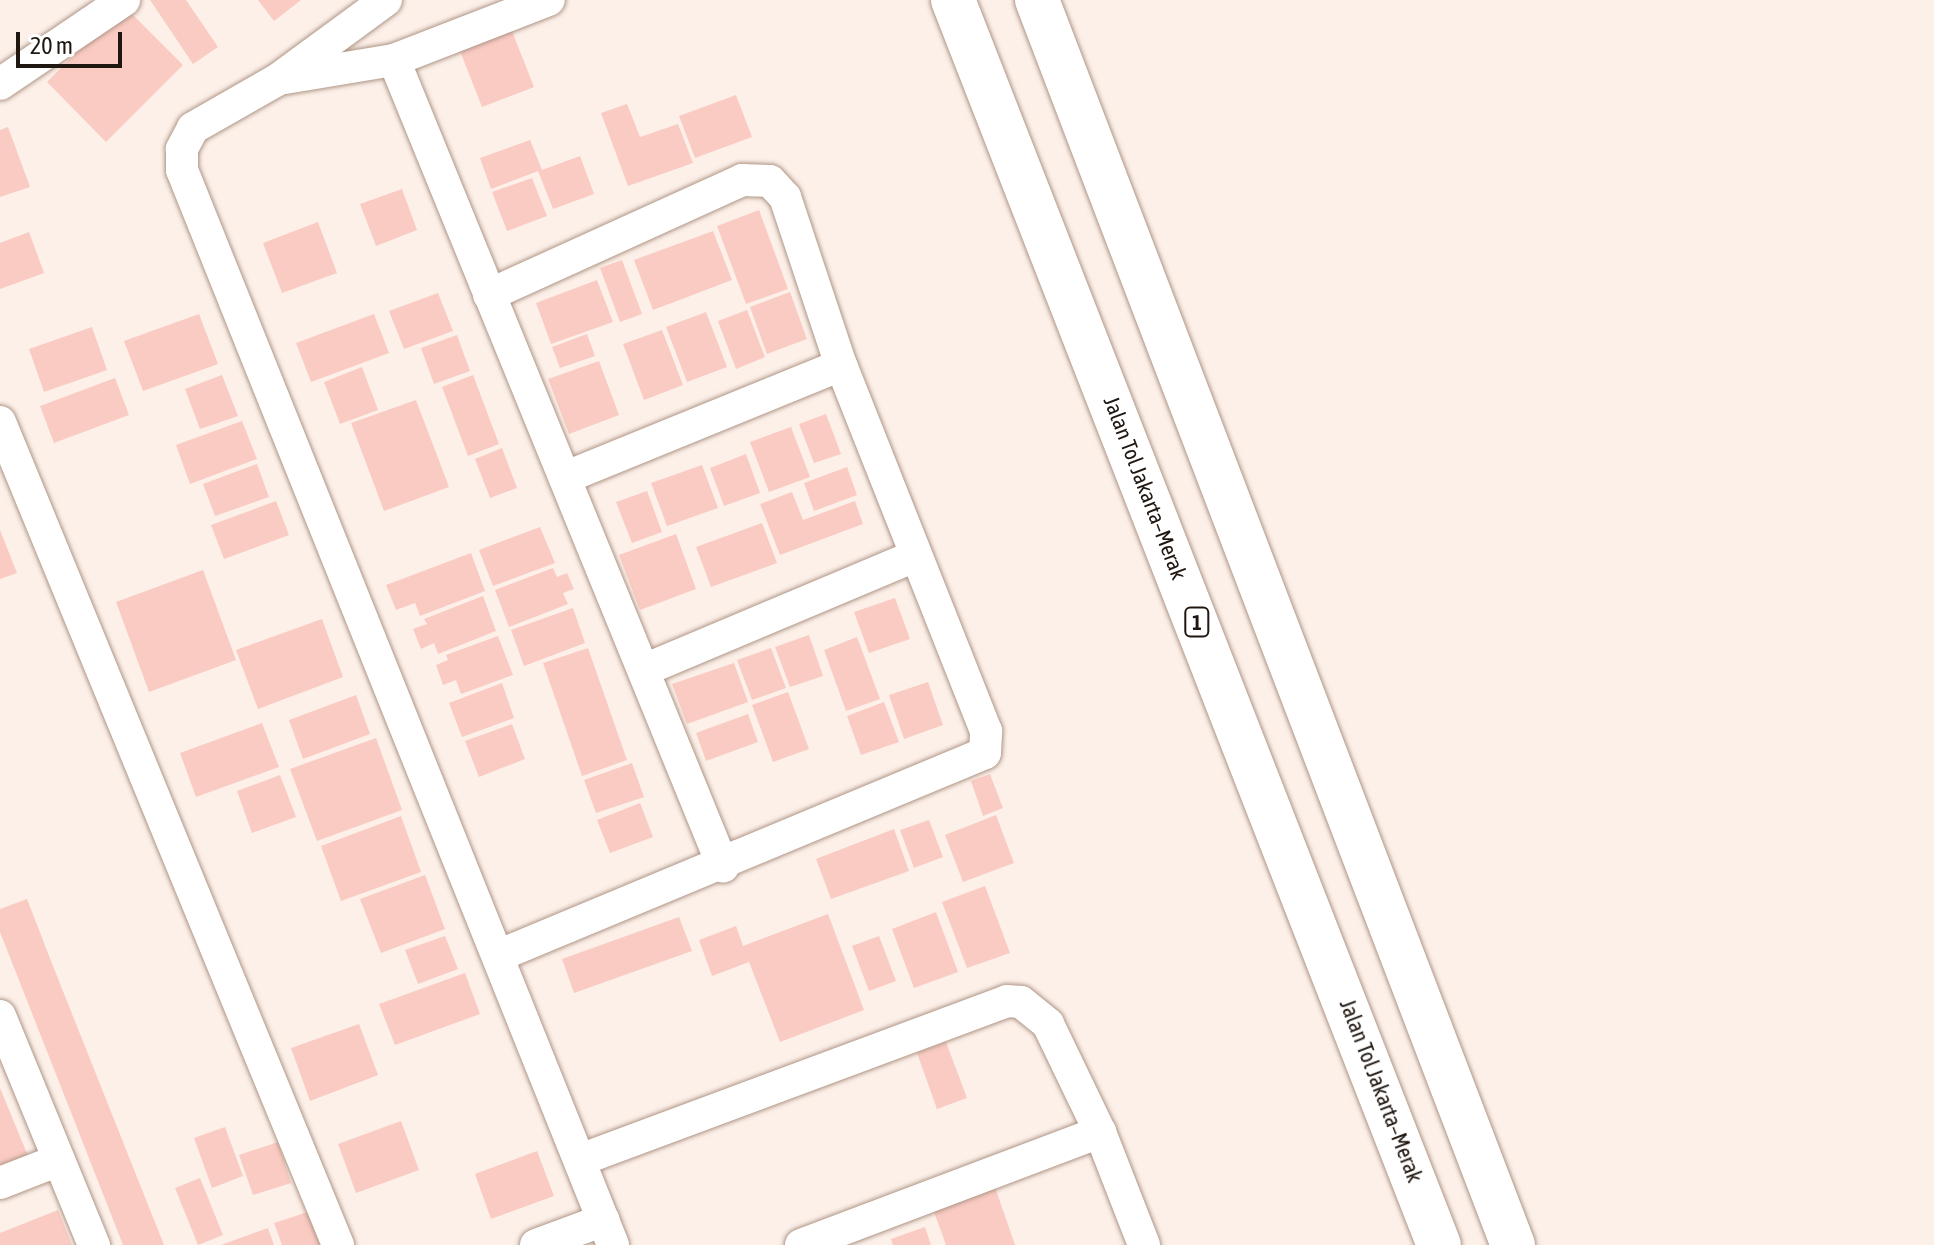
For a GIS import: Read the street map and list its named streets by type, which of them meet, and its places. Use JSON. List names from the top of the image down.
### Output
{
  "streets": {
    "highway": ["Jalan Tol Jakarta–Merak", "1"]
  },
  "scale_bar": "20 m"
}
